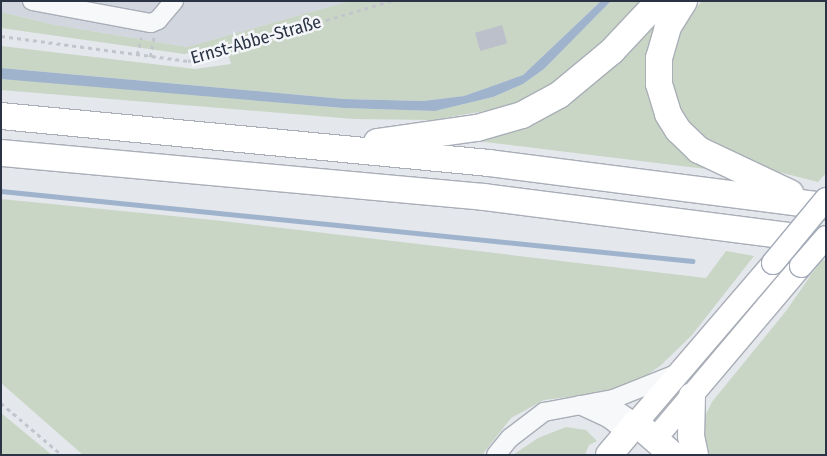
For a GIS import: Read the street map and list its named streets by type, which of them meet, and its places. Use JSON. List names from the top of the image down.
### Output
{
  "streets": {
    "path": ["Ernst-Abbe-Straße"]
  }
}
